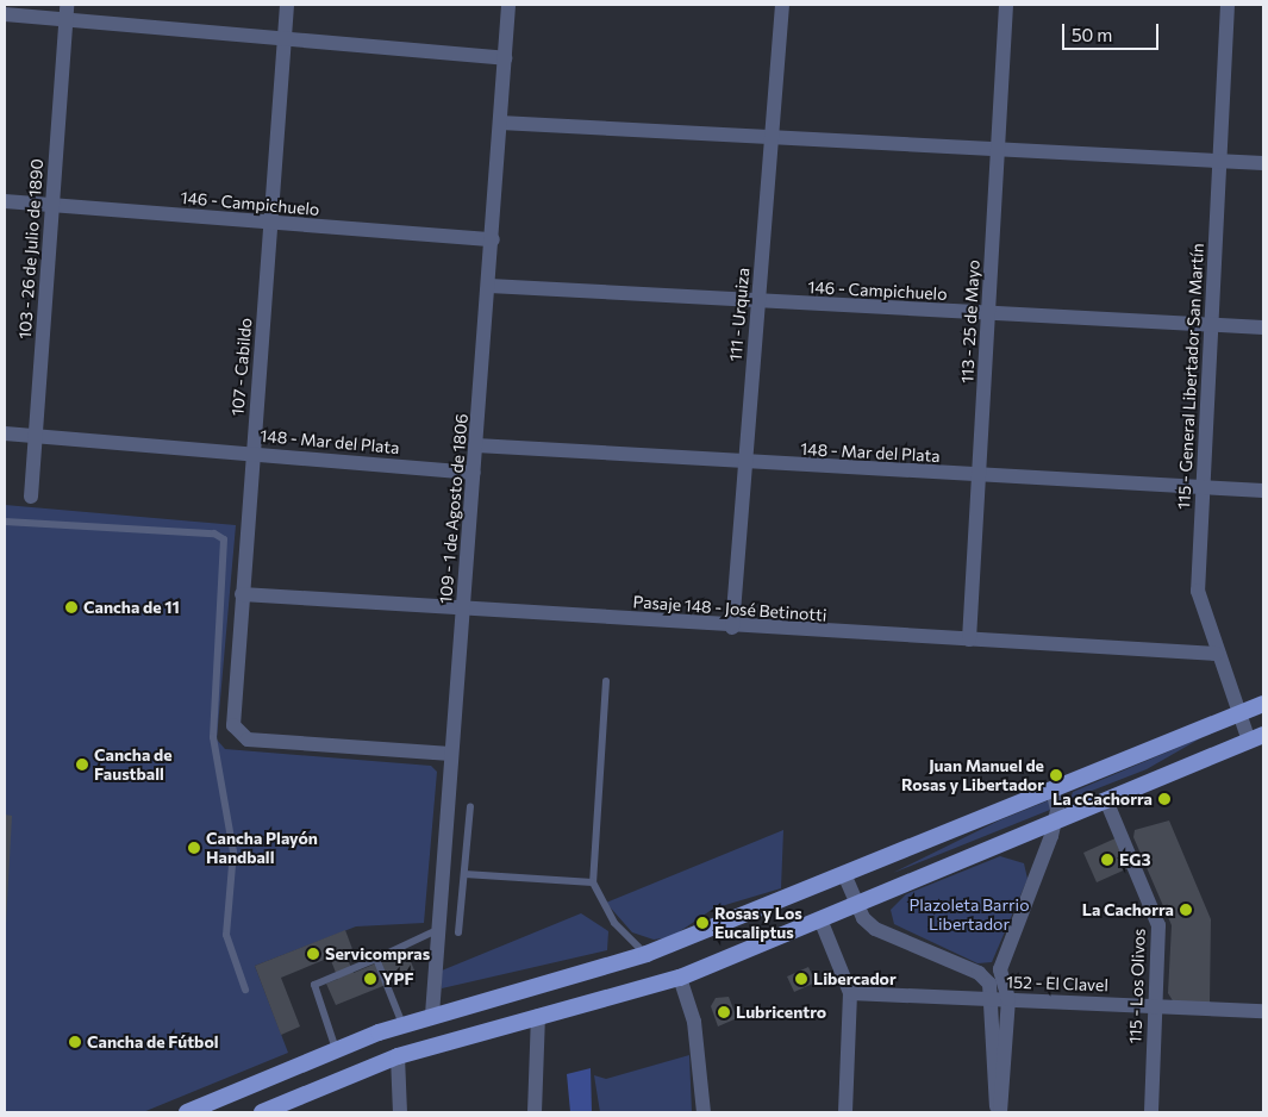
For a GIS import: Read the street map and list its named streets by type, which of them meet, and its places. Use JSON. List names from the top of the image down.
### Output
{
  "streets": {
    "street": [
      "146 - Campichuelo",
      "103 - 26 de Julio de 1890",
      "111 - Urquiza",
      "113 - 25 de Mayo",
      "107 - Cabildo",
      "115 - General Libertador San Martín",
      "148 - Mar del Plata",
      "109 - 1 de Agosto de 1806",
      "Pasaje 148 - José Betinotti",
      "152 - El Clavel",
      "115 - Los Olivos"
    ]
  },
  "crossings": [
    ["146 - Campichuelo", "103 - 26 de Julio de 1890"],
    ["146 - Campichuelo", "111 - Urquiza"],
    ["146 - Campichuelo", "113 - 25 de Mayo"],
    ["146 - Campichuelo", "107 - Cabildo"],
    ["146 - Campichuelo", "115 - General Libertador San Martín"],
    ["146 - Campichuelo", "109 - 1 de Agosto de 1806"],
    ["103 - 26 de Julio de 1890", "148 - Mar del Plata"],
    ["111 - Urquiza", "148 - Mar del Plata"],
    ["111 - Urquiza", "Pasaje 148 - José Betinotti"],
    ["113 - 25 de Mayo", "148 - Mar del Plata"],
    ["113 - 25 de Mayo", "Pasaje 148 - José Betinotti"],
    ["107 - Cabildo", "148 - Mar del Plata"],
    ["107 - Cabildo", "109 - 1 de Agosto de 1806"],
    ["107 - Cabildo", "Pasaje 148 - José Betinotti"],
    ["115 - General Libertador San Martín", "148 - Mar del Plata"],
    ["115 - General Libertador San Martín", "Pasaje 148 - José Betinotti"],
    ["148 - Mar del Plata", "109 - 1 de Agosto de 1806"],
    ["109 - 1 de Agosto de 1806", "Pasaje 148 - José Betinotti"],
    ["152 - El Clavel", "115 - Los Olivos"]
  ],
  "parks": ["Plazoleta Barrio Libertador"],
  "places": [
    "Cancha de 11",
    "Cancha de Faustball",
    "Juan Manuel de Rosas y Libertador",
    "La cCachorra",
    "Cancha Playón Handball",
    "EG3",
    "La Cachorra",
    "Rosas y Los Eucaliptus",
    "Servicompras",
    "YPF",
    "Libercador",
    "Lubricentro",
    "Cancha de Fútbol"
  ],
  "scale_bar": "50 m"
}
